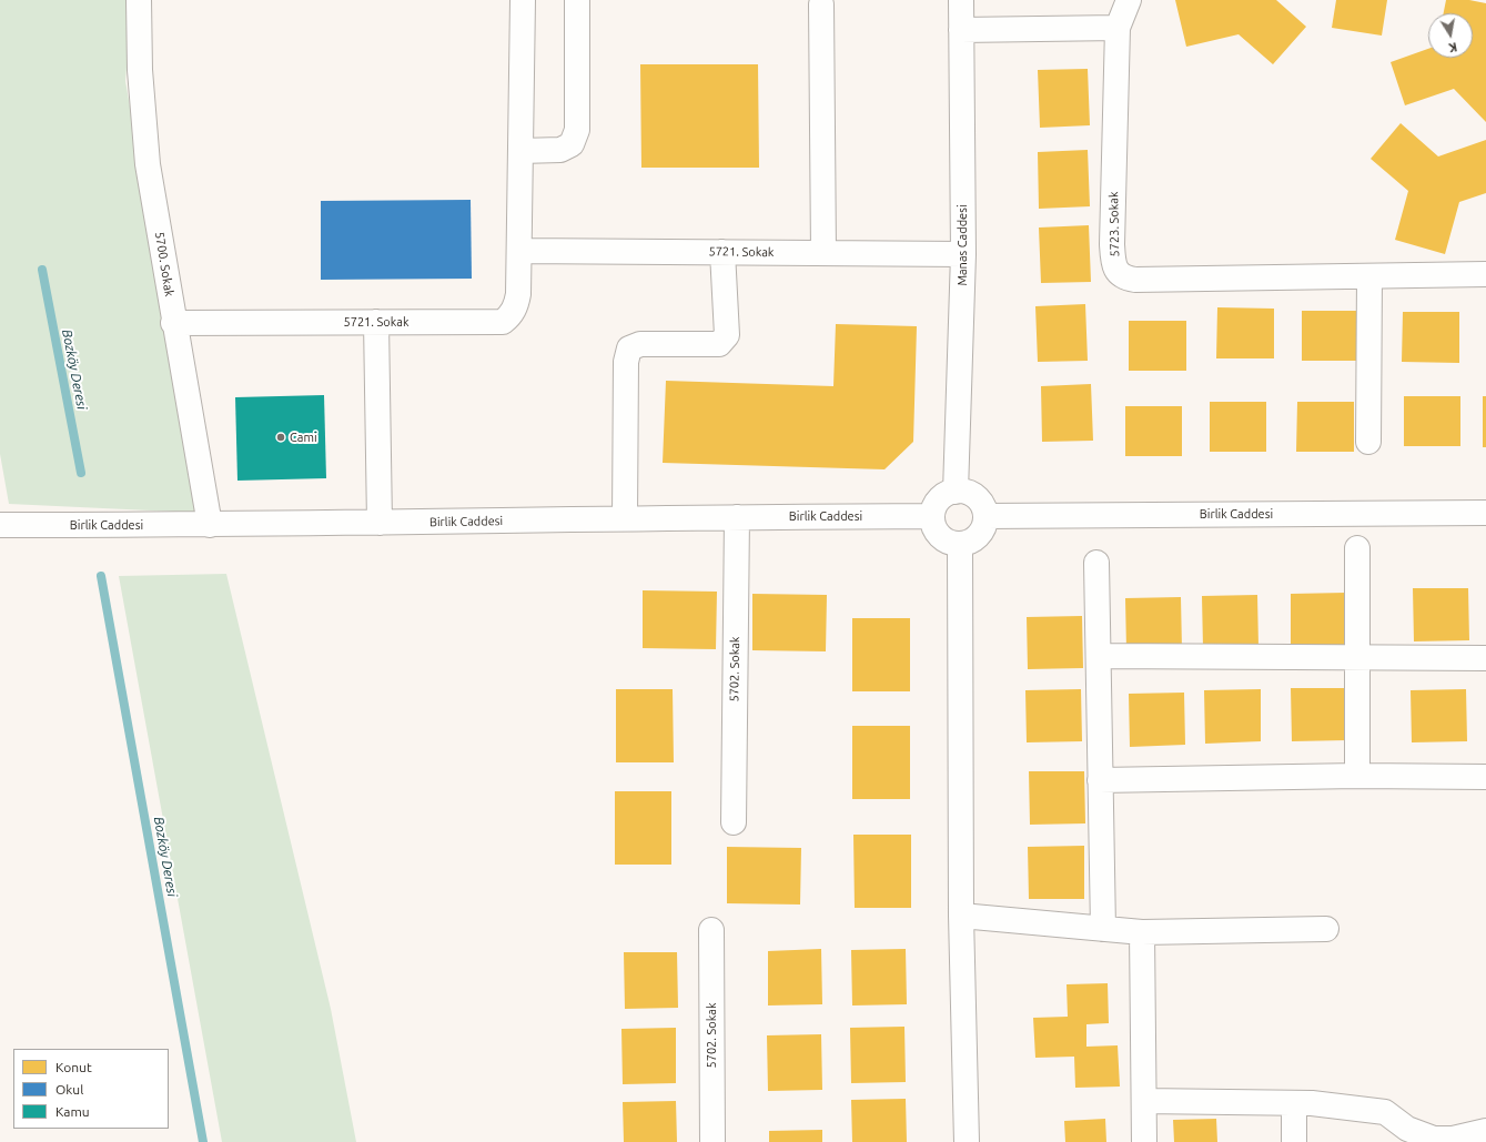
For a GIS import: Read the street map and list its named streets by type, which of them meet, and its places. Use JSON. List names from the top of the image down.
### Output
{
  "streets": {
    "street": [
      "5723. Sokak",
      "Manas Caddesi",
      "5721. Sokak",
      "5700. Sokak",
      "Birlik Caddesi",
      "5702. Sokak"
    ]
  },
  "crossings": [
    ["Manas Caddesi", "5721. Sokak"],
    ["Manas Caddesi", "Birlik Caddesi"],
    ["5721. Sokak", "5700. Sokak"],
    ["5700. Sokak", "Birlik Caddesi"],
    ["Birlik Caddesi", "5702. Sokak"]
  ],
  "water": ["Bozköy Deresi"],
  "places": ["Cami"],
  "legend": ["Konut", "Okul", "Kamu"],
  "north": "bottom"
}
